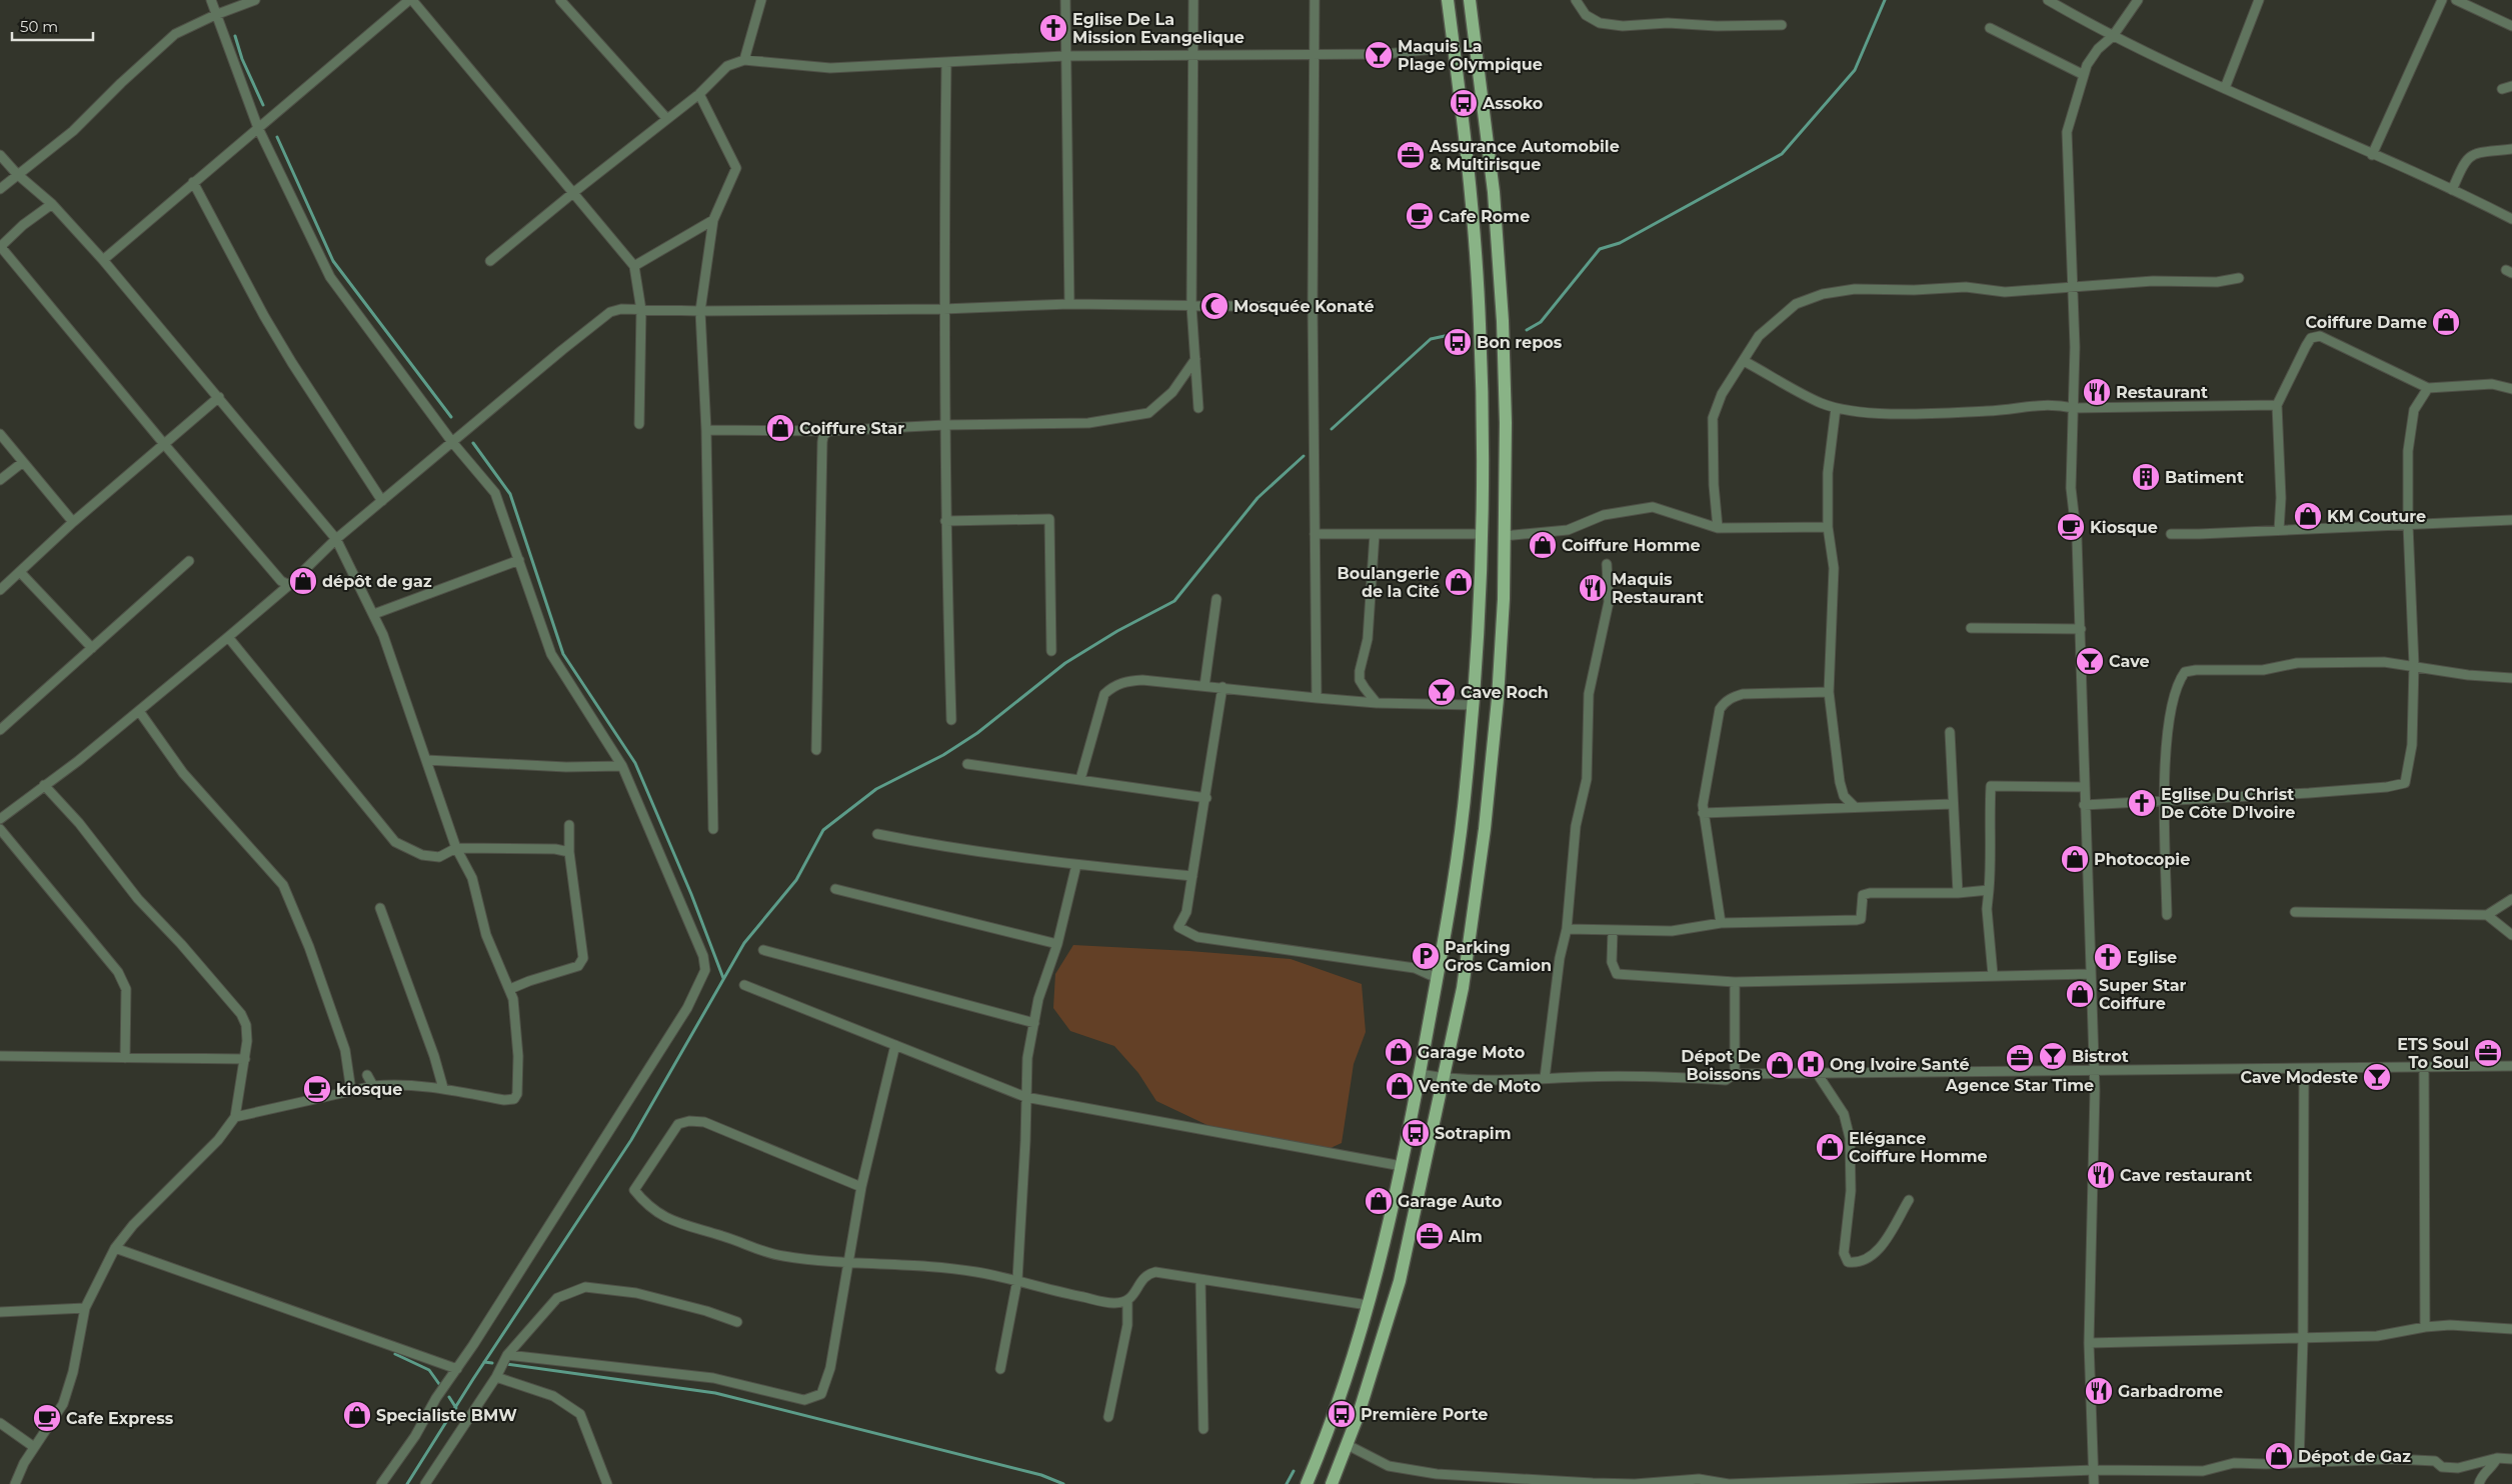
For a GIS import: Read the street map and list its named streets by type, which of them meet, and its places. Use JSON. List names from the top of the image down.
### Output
{
  "places": {
    "church": ["Eglise De La Mission Evangelique", "Eglise Du Christ De Côte D'Ivoire", "Eglise"],
    "bar": [
      "Maquis La Plage Olympique",
      "Cave",
      "Cave Roch",
      "Bistrot",
      "Cave Modeste"
    ],
    "bus stop": [
      "Assoko",
      "Bon repos",
      "Sotrapim",
      "Première Porte"
    ],
    "office": [
      "Assurance Automobile & Multirisque",
      "ETS Soul To Soul",
      "Agence Star Time",
      "Alm"
    ],
    "cafe": [
      "Cafe Rome",
      "Kiosque",
      "kiosque",
      "Cafe Express"
    ],
    "mosque": ["Mosquée Konaté"],
    "shop": [
      "Coiffure Dame",
      "Coiffure Star",
      "KM Couture",
      "Coiffure Homme",
      "dépôt de gaz",
      "Boulangerie de la Cité",
      "Photocopie",
      "Super Star Coiffure",
      "Garage Moto",
      "Dépot De Boissons",
      "Vente de Moto",
      "Elégance Coiffure Homme",
      "Garage Auto",
      "Specialiste BMW",
      "Dépot de Gaz"
    ],
    "restaurant": [
      "Restaurant",
      "Maquis Restaurant",
      "Cave restaurant",
      "Garbadrome"
    ],
    "building": ["Batiment"],
    "parking": ["Parking Gros Camion"],
    "hospital": ["Ong Ivoire Santé"]
  },
  "scale_bar": "50 m"
}
